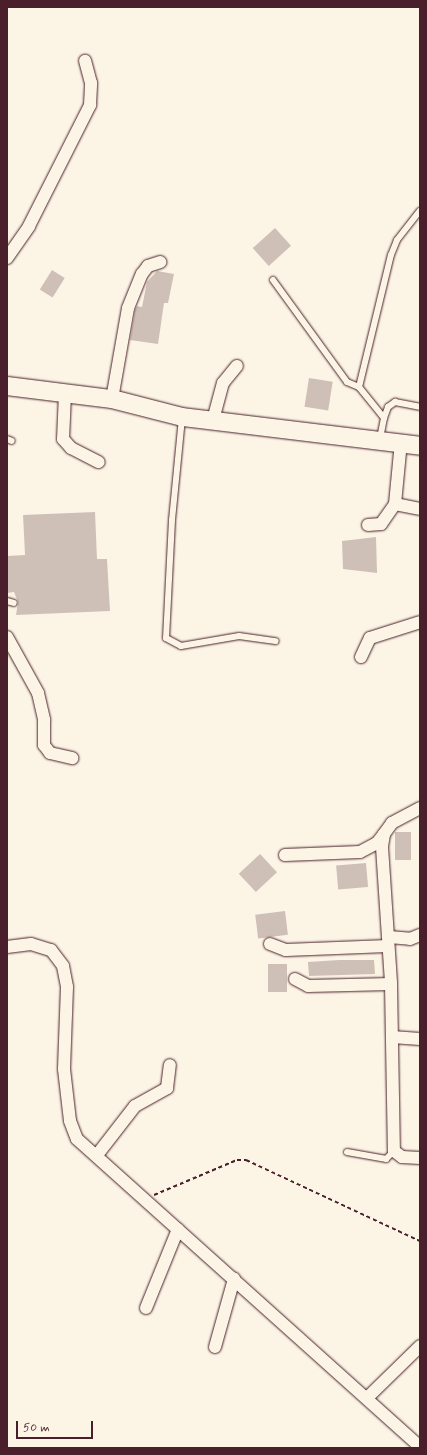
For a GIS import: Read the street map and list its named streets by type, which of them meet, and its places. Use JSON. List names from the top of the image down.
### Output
{
  "scale_bar": "50 m"
}
